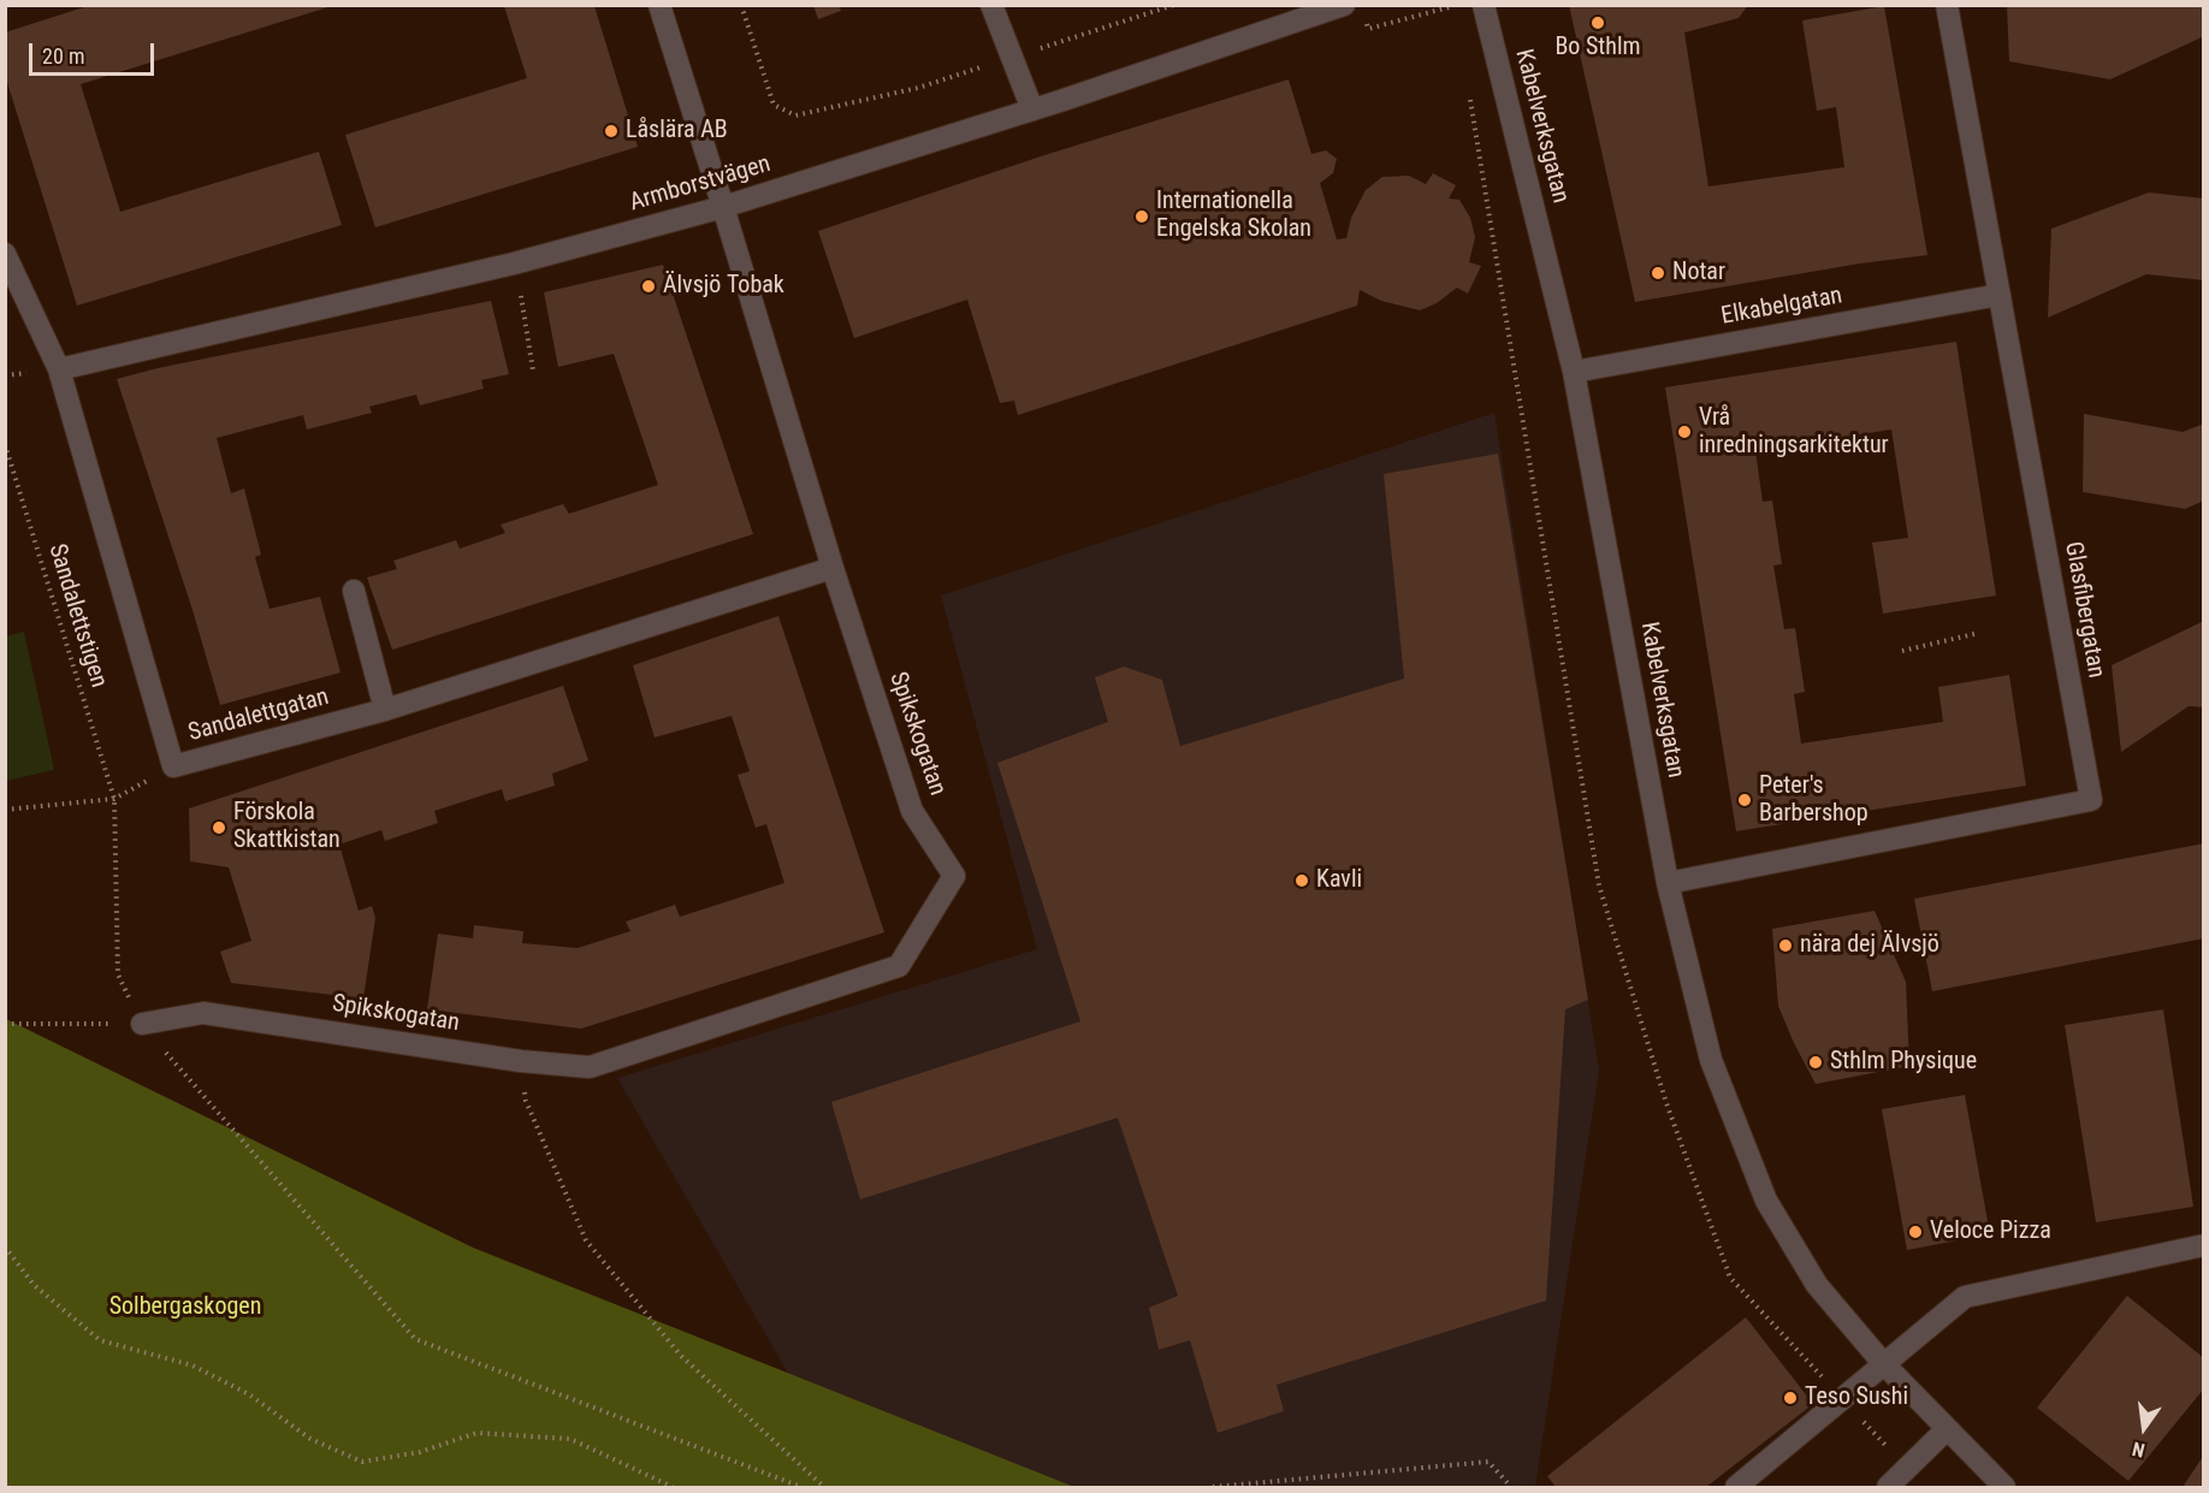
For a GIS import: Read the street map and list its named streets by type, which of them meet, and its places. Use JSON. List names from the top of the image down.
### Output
{
  "streets": {
    "street": [
      "Kabelverksgatan",
      "Armborstvägen",
      "Elkabelgatan",
      "Glasfibergatan",
      "Sandalettgatan",
      "Spikskogatan"
    ],
    "path": ["Sandalettstigen"]
  },
  "crossings": [
    ["Kabelverksgatan", "Elkabelgatan"],
    ["Kabelverksgatan", "Glasfibergatan"],
    ["Armborstvägen", "Sandalettgatan"],
    ["Armborstvägen", "Spikskogatan"],
    ["Elkabelgatan", "Glasfibergatan"],
    ["Sandalettstigen", "Spikskogatan"],
    ["Sandalettgatan", "Spikskogatan"]
  ],
  "parks": ["Solbergaskogen"],
  "places": [
    "Bo Sthlm",
    "Låslära AB",
    "Internationella Engelska Skolan",
    "Notar",
    "Älvsjö Tobak",
    "Vrå inredningsarkitektur",
    "Peter's Barbershop",
    "Förskola Skattkistan",
    "Kavli",
    "nära dej Älvsjö",
    "Sthlm Physique",
    "Veloce Pizza",
    "Teso Sushi"
  ],
  "scale_bar": "20 m",
  "north": "bottom"
}
